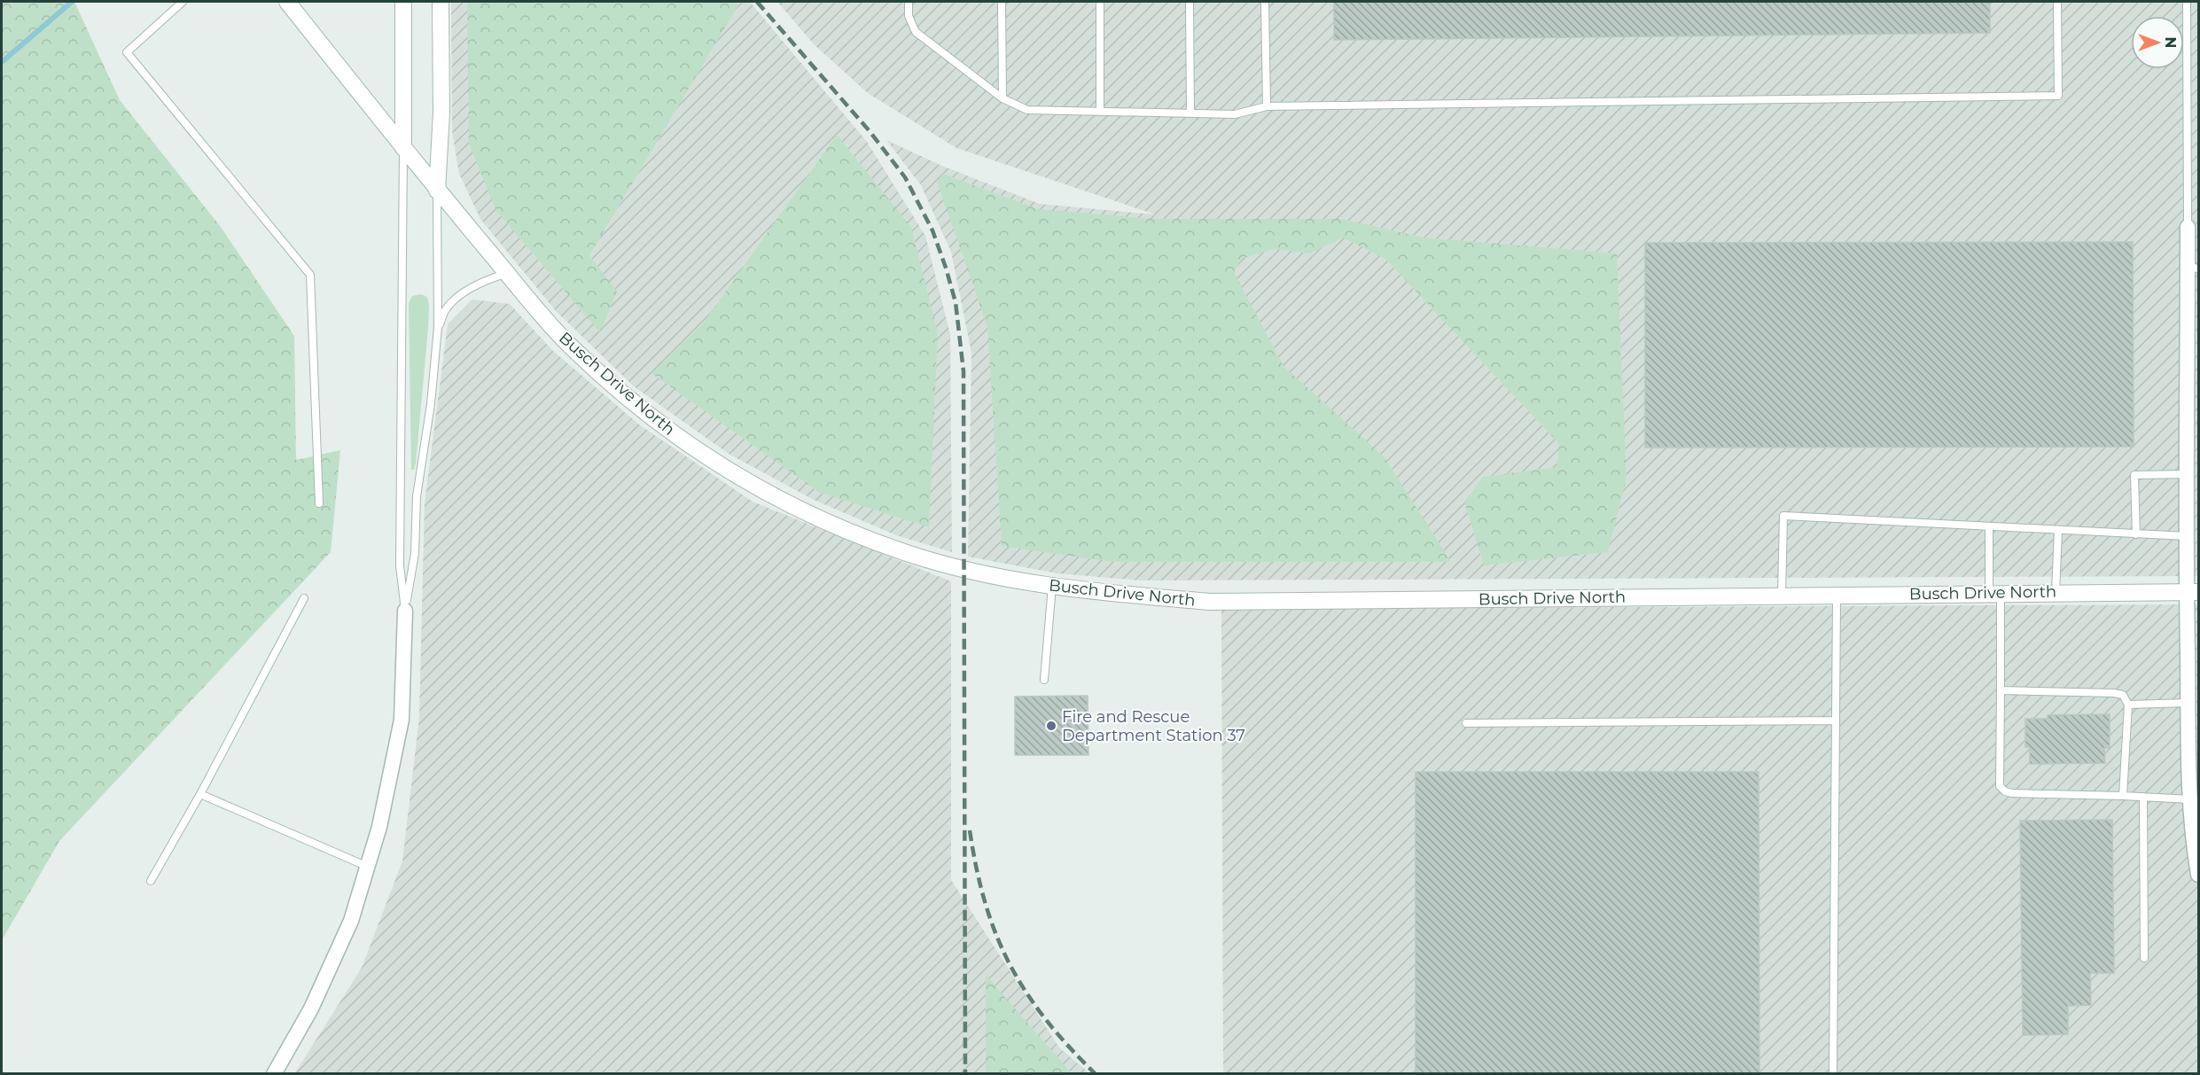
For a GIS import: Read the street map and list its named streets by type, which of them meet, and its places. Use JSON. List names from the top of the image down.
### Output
{
  "streets": {
    "street": ["Busch Drive North"]
  },
  "places": ["Fire and Rescue Department Station 37"],
  "north": "right"
}
